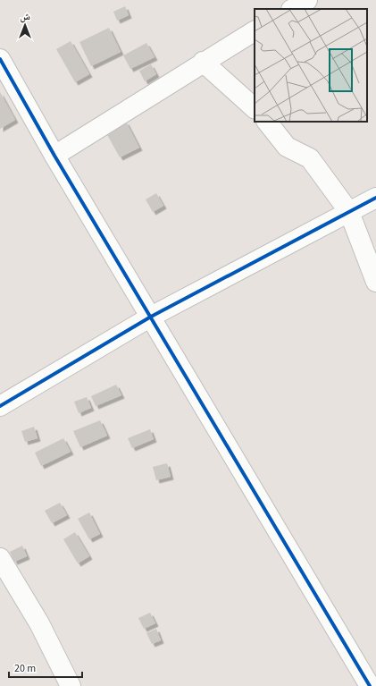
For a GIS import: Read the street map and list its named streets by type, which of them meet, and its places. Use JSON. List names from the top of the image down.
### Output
{
  "scale_bar": "20 m",
  "north": "top"
}
